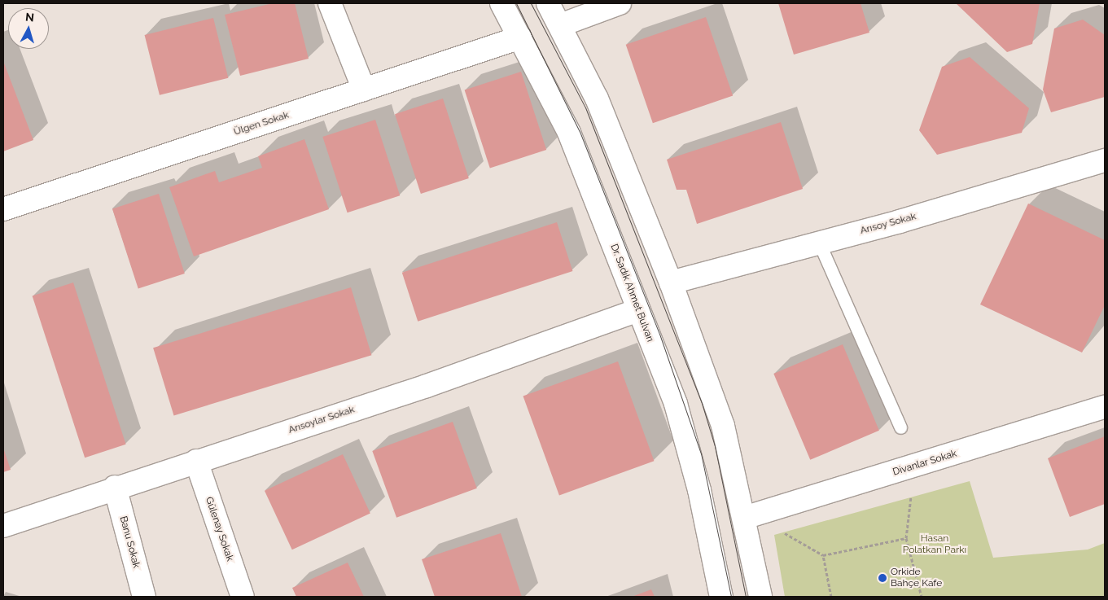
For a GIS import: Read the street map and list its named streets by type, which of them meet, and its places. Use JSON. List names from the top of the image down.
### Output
{
  "streets": {
    "street": [
      "Ülgen Sokak",
      "Arısoy Sokak",
      "Dr. Sadık Ahmet Bulvarı",
      "Arısoylar Sokak",
      "Divanlar Sokak",
      "Gülenay Sokak",
      "Banu Sokak"
    ]
  },
  "crossings": [
    ["Ülgen Sokak", "Dr. Sadık Ahmet Bulvarı"],
    ["Dr. Sadık Ahmet Bulvarı", "Arısoylar Sokak"],
    ["Arısoylar Sokak", "Gülenay Sokak"],
    ["Arısoylar Sokak", "Banu Sokak"]
  ],
  "parks": ["Hasan Polatkan Parkı"],
  "places": ["Orkide Bahçe Kafe"],
  "north": "top"
}
